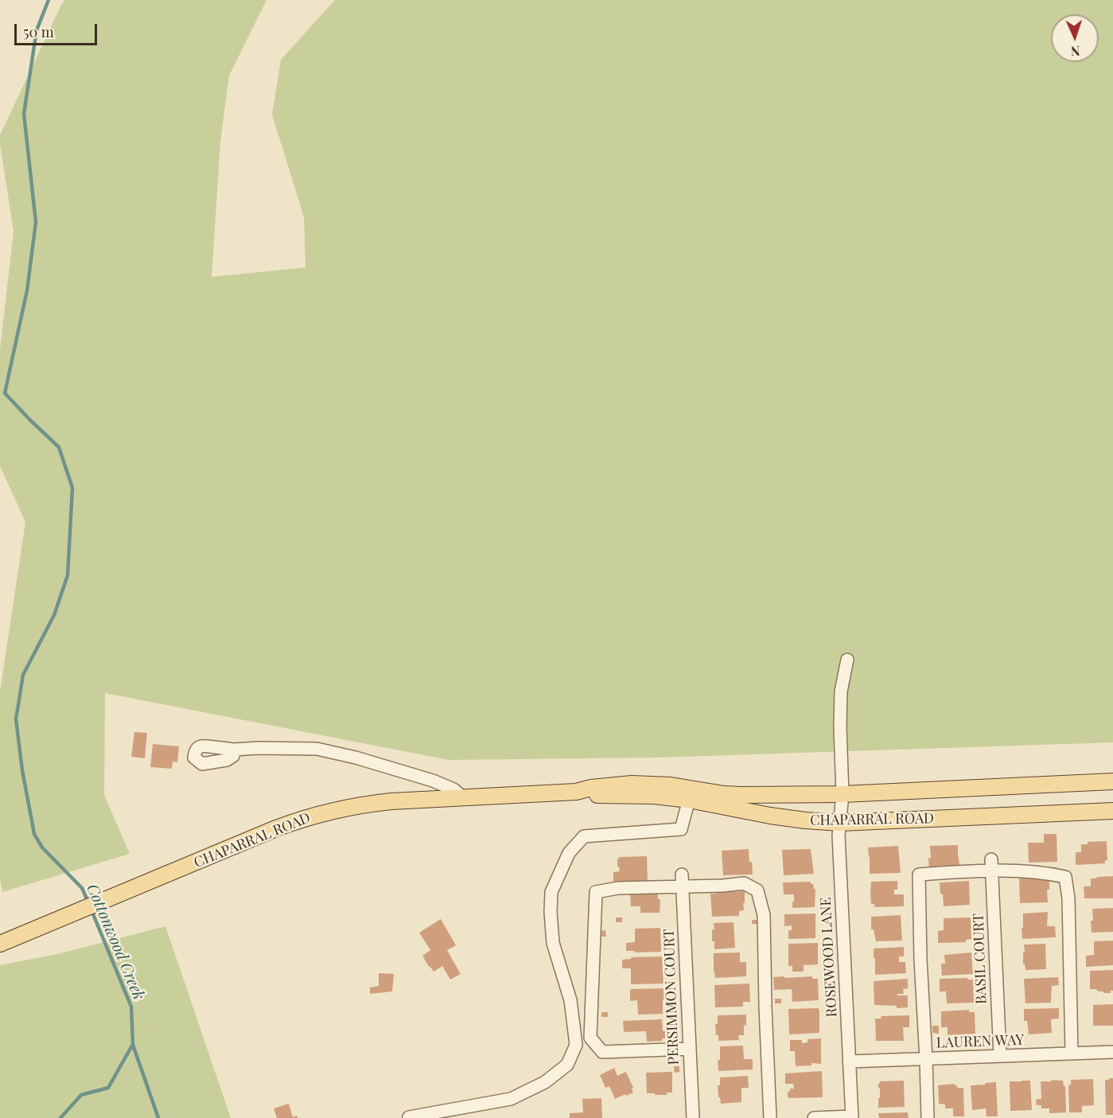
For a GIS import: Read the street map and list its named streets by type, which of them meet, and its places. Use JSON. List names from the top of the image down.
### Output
{
  "streets": {
    "main road": ["CHAPARRAL ROAD"],
    "street": [
      "ROSEWOOD LANE",
      "BASIL COURT",
      "PERSIMMON COURT",
      "LAUREN WAY"
    ]
  },
  "crossings": [
    ["CHAPARRAL ROAD", "ROSEWOOD LANE"],
    ["ROSEWOOD LANE", "LAUREN WAY"],
    ["BASIL COURT", "LAUREN WAY"]
  ],
  "water": ["Cottonwood Creek"],
  "scale_bar": "50 m",
  "north": "bottom"
}
